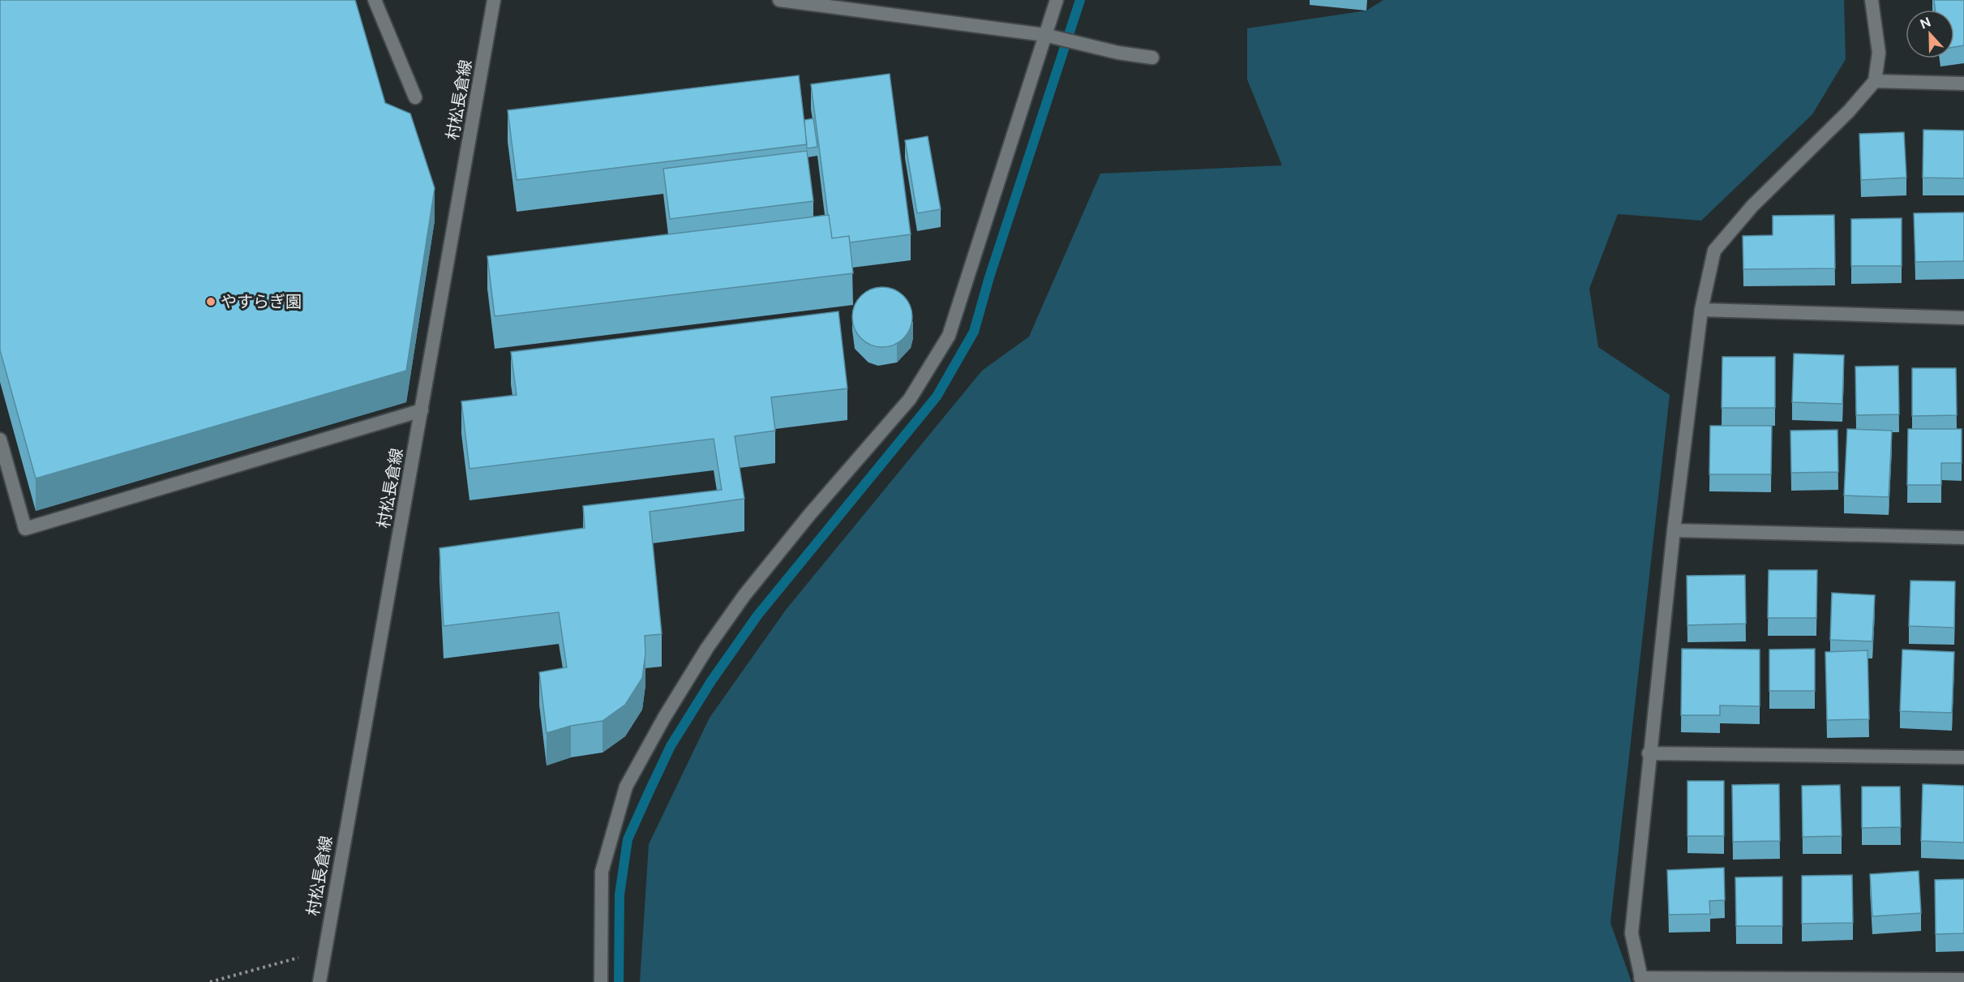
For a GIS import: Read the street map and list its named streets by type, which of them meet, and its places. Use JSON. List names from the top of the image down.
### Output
{
  "streets": {
    "street": ["村松長倉線"]
  },
  "places": ["やすらぎ園"],
  "north": "top"
}
